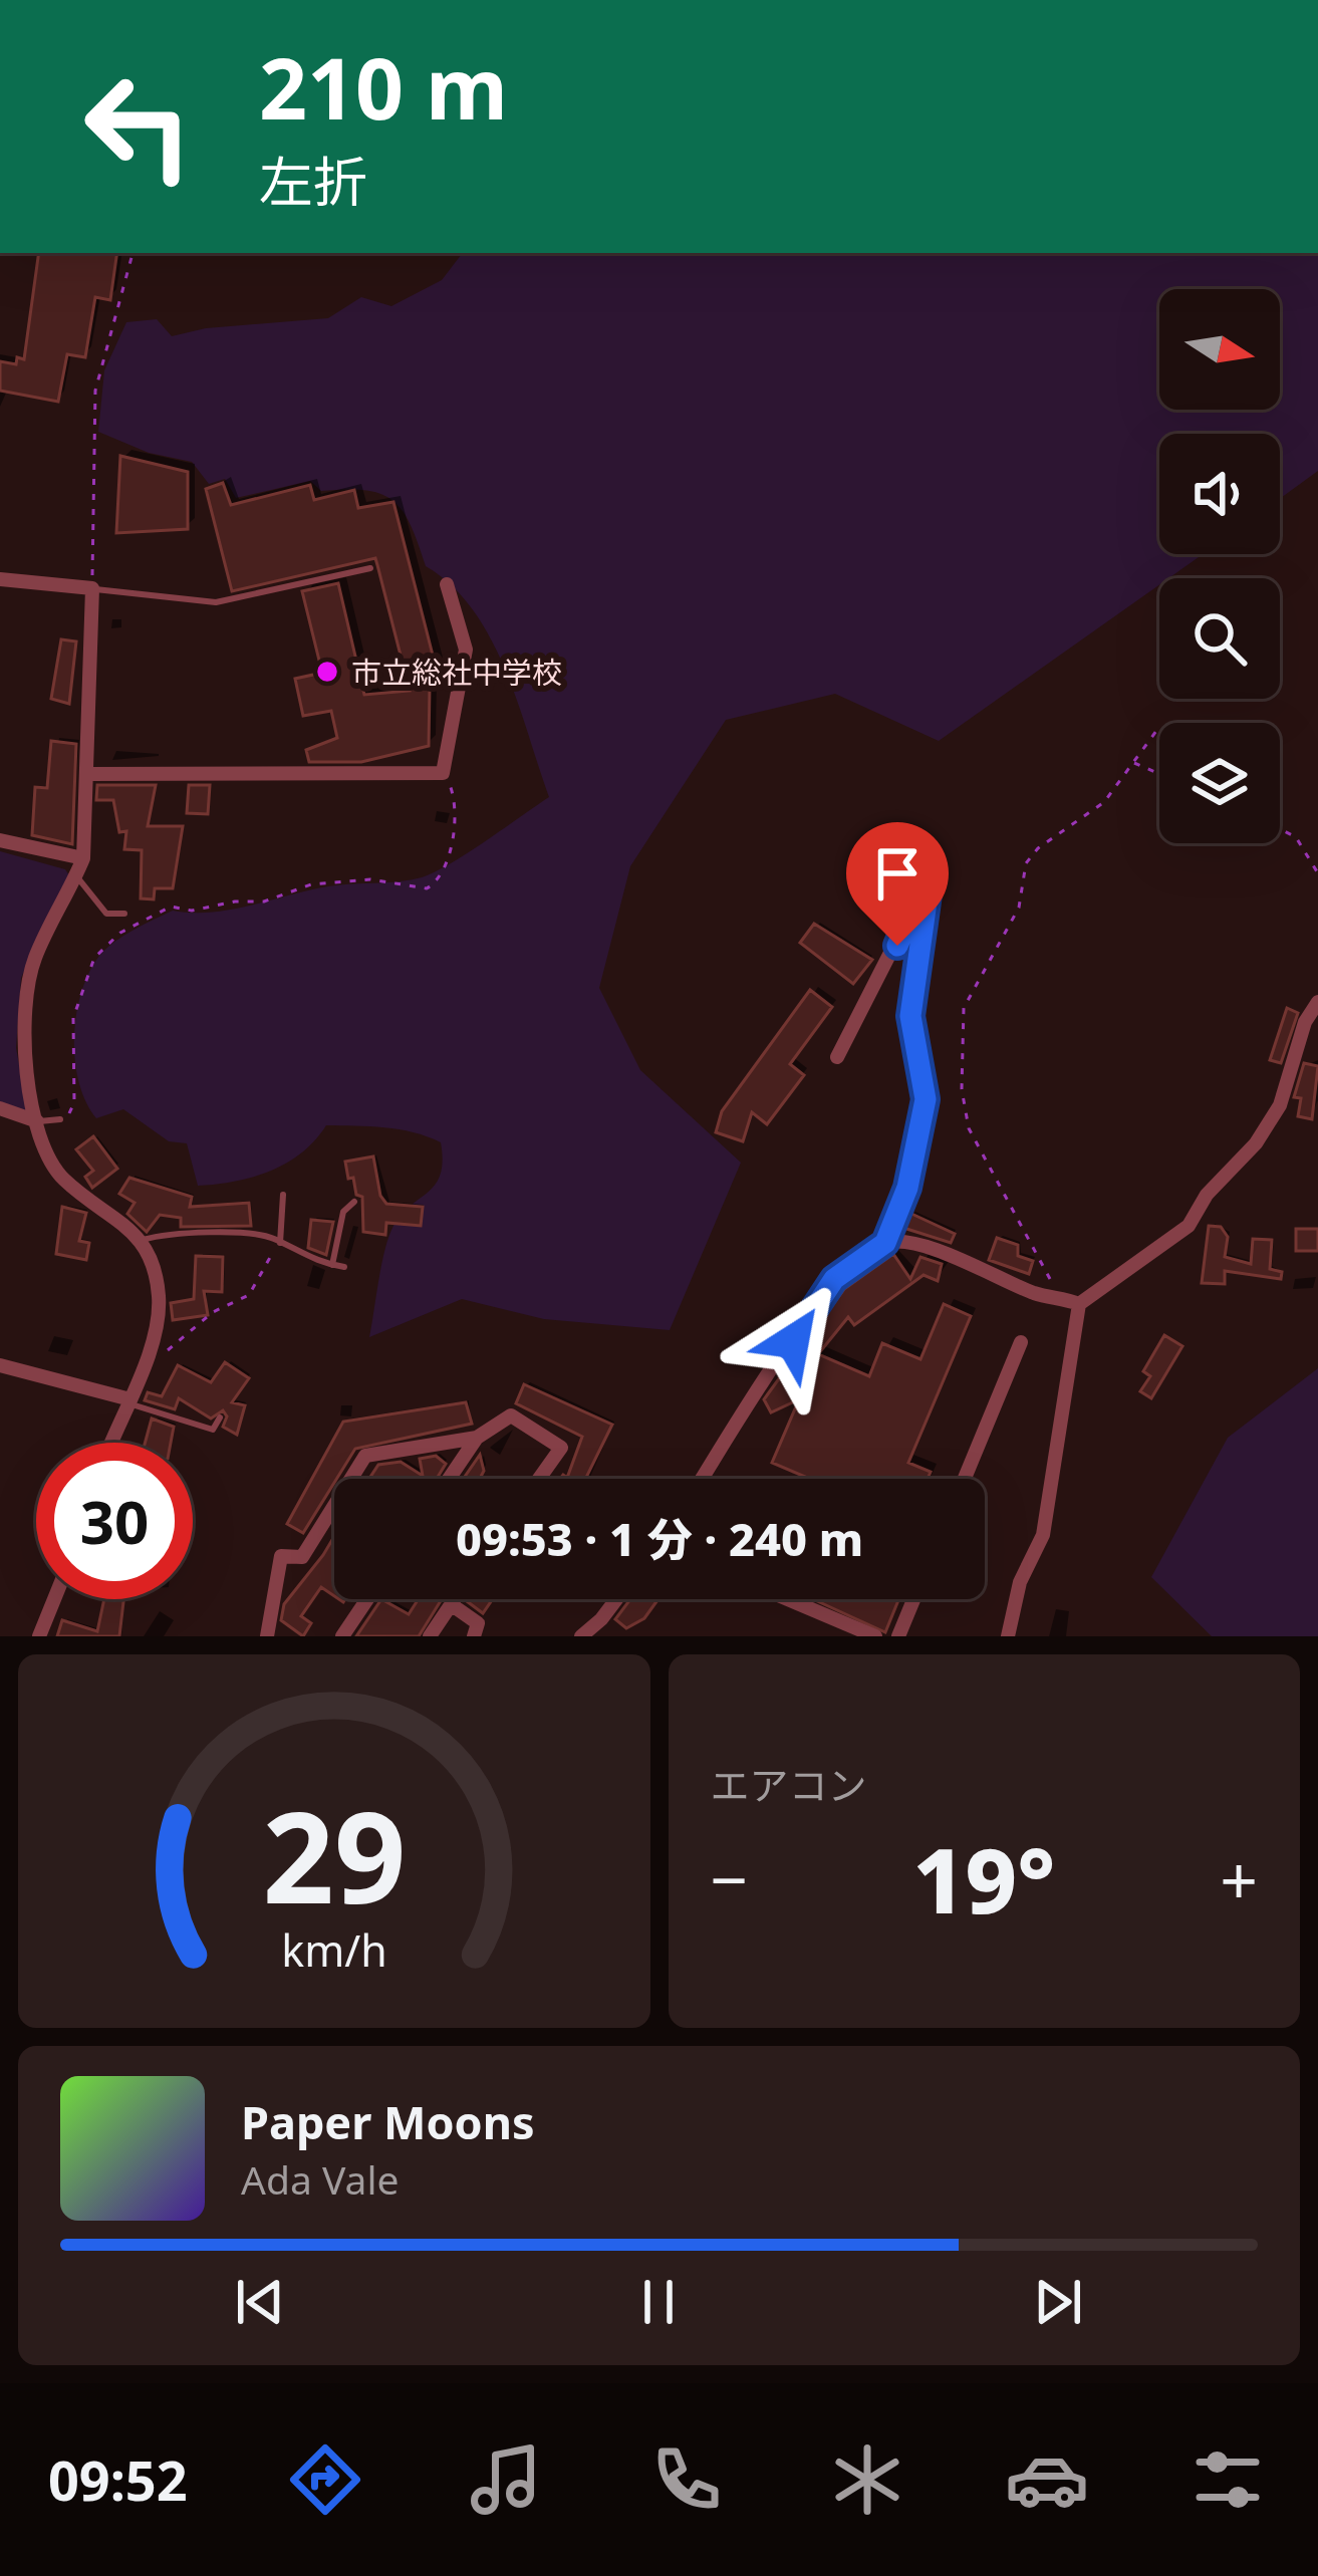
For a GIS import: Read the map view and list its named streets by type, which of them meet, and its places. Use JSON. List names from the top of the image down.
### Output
{
  "places": ["市立総社中学校"],
  "north": "right",
  "page": {
    "turn": ["210 m", "左折"],
    "limit": "30",
    "trip": "09:53 · 1 分 · 240 m",
    "tile": "エアコン",
    "heat": ["−", "19°", "+"],
    "song": ["Paper Moons", "Ada Vale"],
    "tabs": "09:52",
    "gauge": ["29", "km/h"]
  }
}
